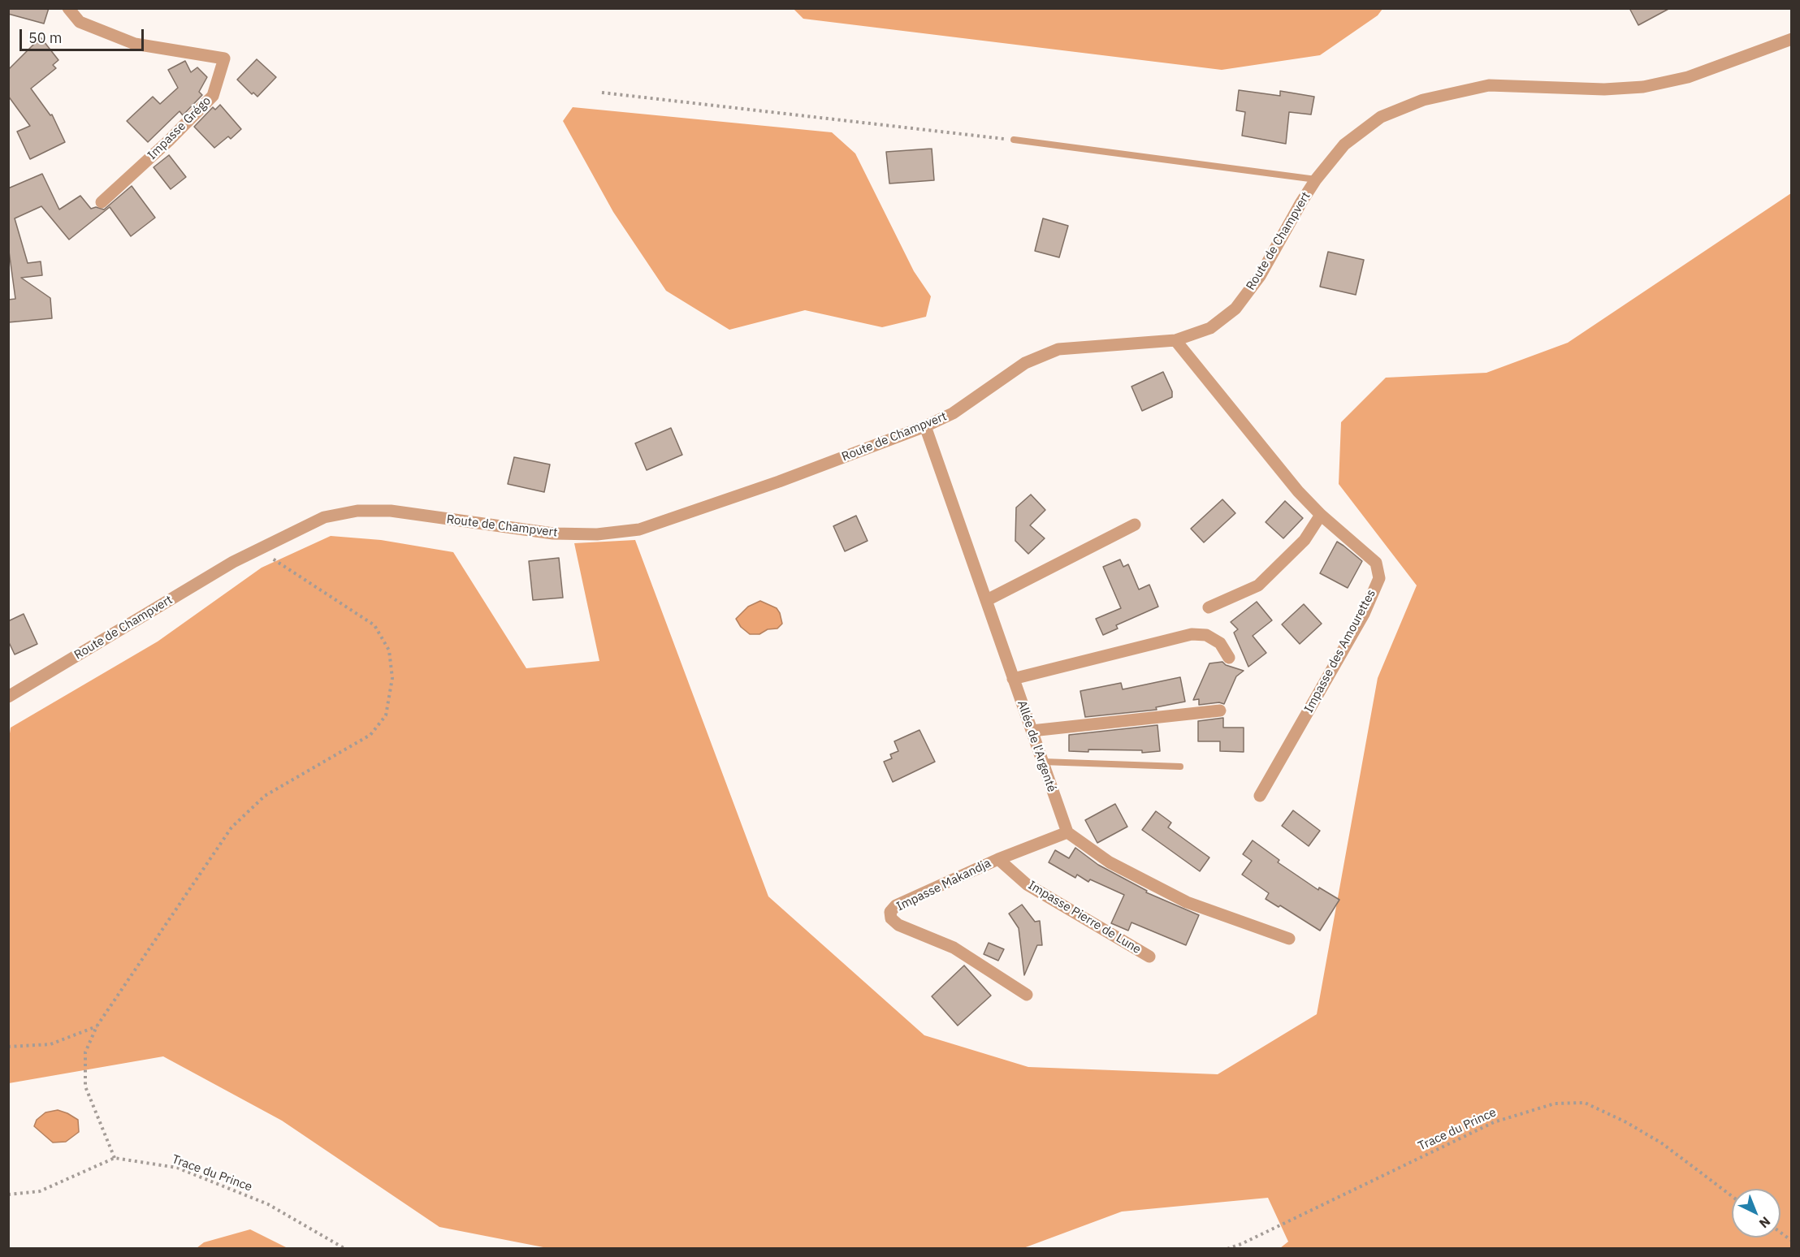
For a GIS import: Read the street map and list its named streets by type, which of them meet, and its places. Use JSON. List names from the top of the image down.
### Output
{
  "streets": {
    "street": [
      "Impasse Grégo",
      "Route de Champvert",
      "Impasse des Amourettes",
      "Allée de l'Argenté",
      "Impasse Makandja",
      "Impasse Pierre de Lune"
    ],
    "path": ["Trace du Prince"]
  },
  "crossings": [
    ["Route de Champvert", "Impasse des Amourettes"],
    ["Route de Champvert", "Allée de l'Argenté"],
    ["Allée de l'Argenté", "Impasse Makandja"],
    ["Impasse Makandja", "Impasse Pierre de Lune"]
  ],
  "scale_bar": "50 m",
  "north": "bottom right"
}
